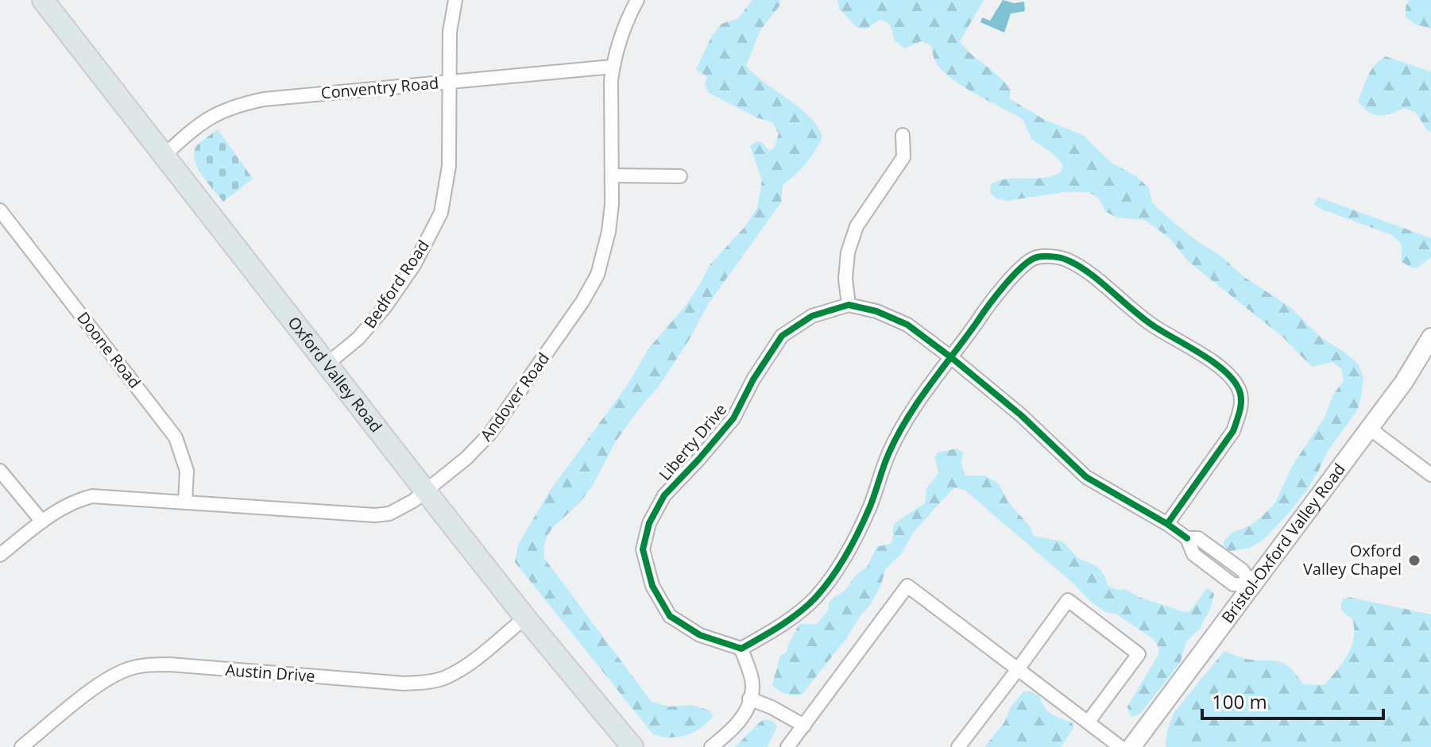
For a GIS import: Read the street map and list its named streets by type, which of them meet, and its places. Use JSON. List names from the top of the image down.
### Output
{
  "streets": {
    "main road": ["Oxford Valley Road", "Bristol-Oxford Valley Road"],
    "street": [
      "Conventry Road",
      "Bedford Road",
      "Doone Road",
      "Andover Road",
      "Liberty Drive",
      "Austin Drive"
    ]
  },
  "crossings": [
    ["Conventry Road", "Bedford Road"],
    ["Conventry Road", "Oxford Valley Road"],
    ["Conventry Road", "Andover Road"],
    ["Bedford Road", "Oxford Valley Road"],
    ["Doone Road", "Andover Road"],
    ["Oxford Valley Road", "Andover Road"],
    ["Oxford Valley Road", "Austin Drive"]
  ],
  "places": ["Oxford Valley Chapel"],
  "scale_bar": "100 m"
}
